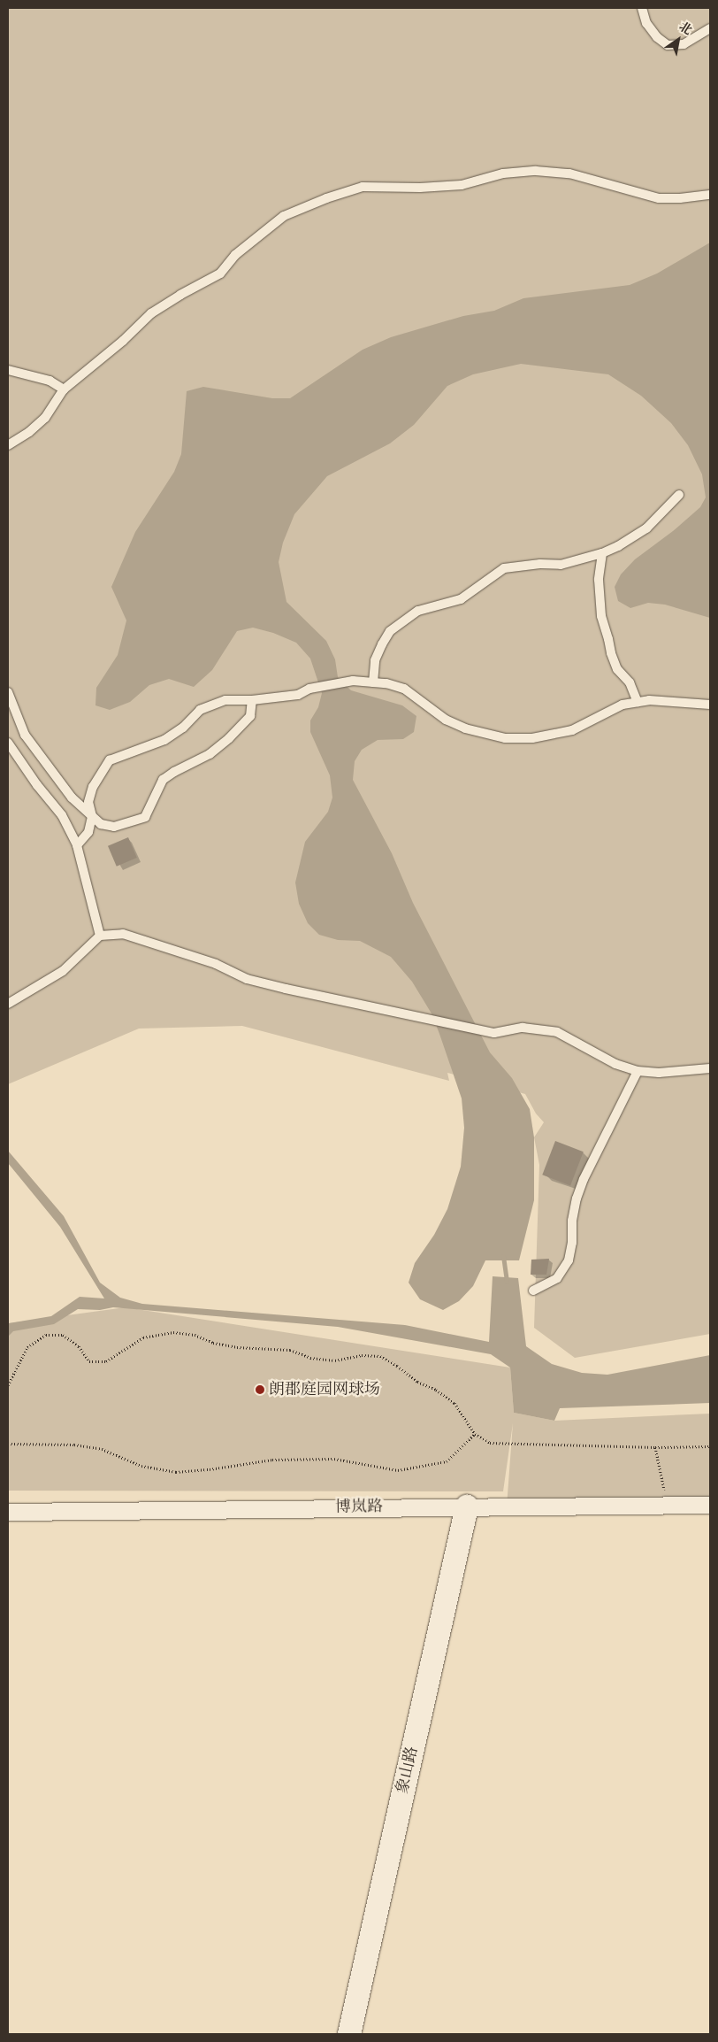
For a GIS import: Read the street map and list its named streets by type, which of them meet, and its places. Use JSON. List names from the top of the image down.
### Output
{
  "streets": {
    "main road": ["象山路"],
    "street": ["博岚路"]
  },
  "crossings": [
    ["博岚路", "象山路"]
  ],
  "places": ["朗郡庭园网球场"],
  "north": "top right"
}
